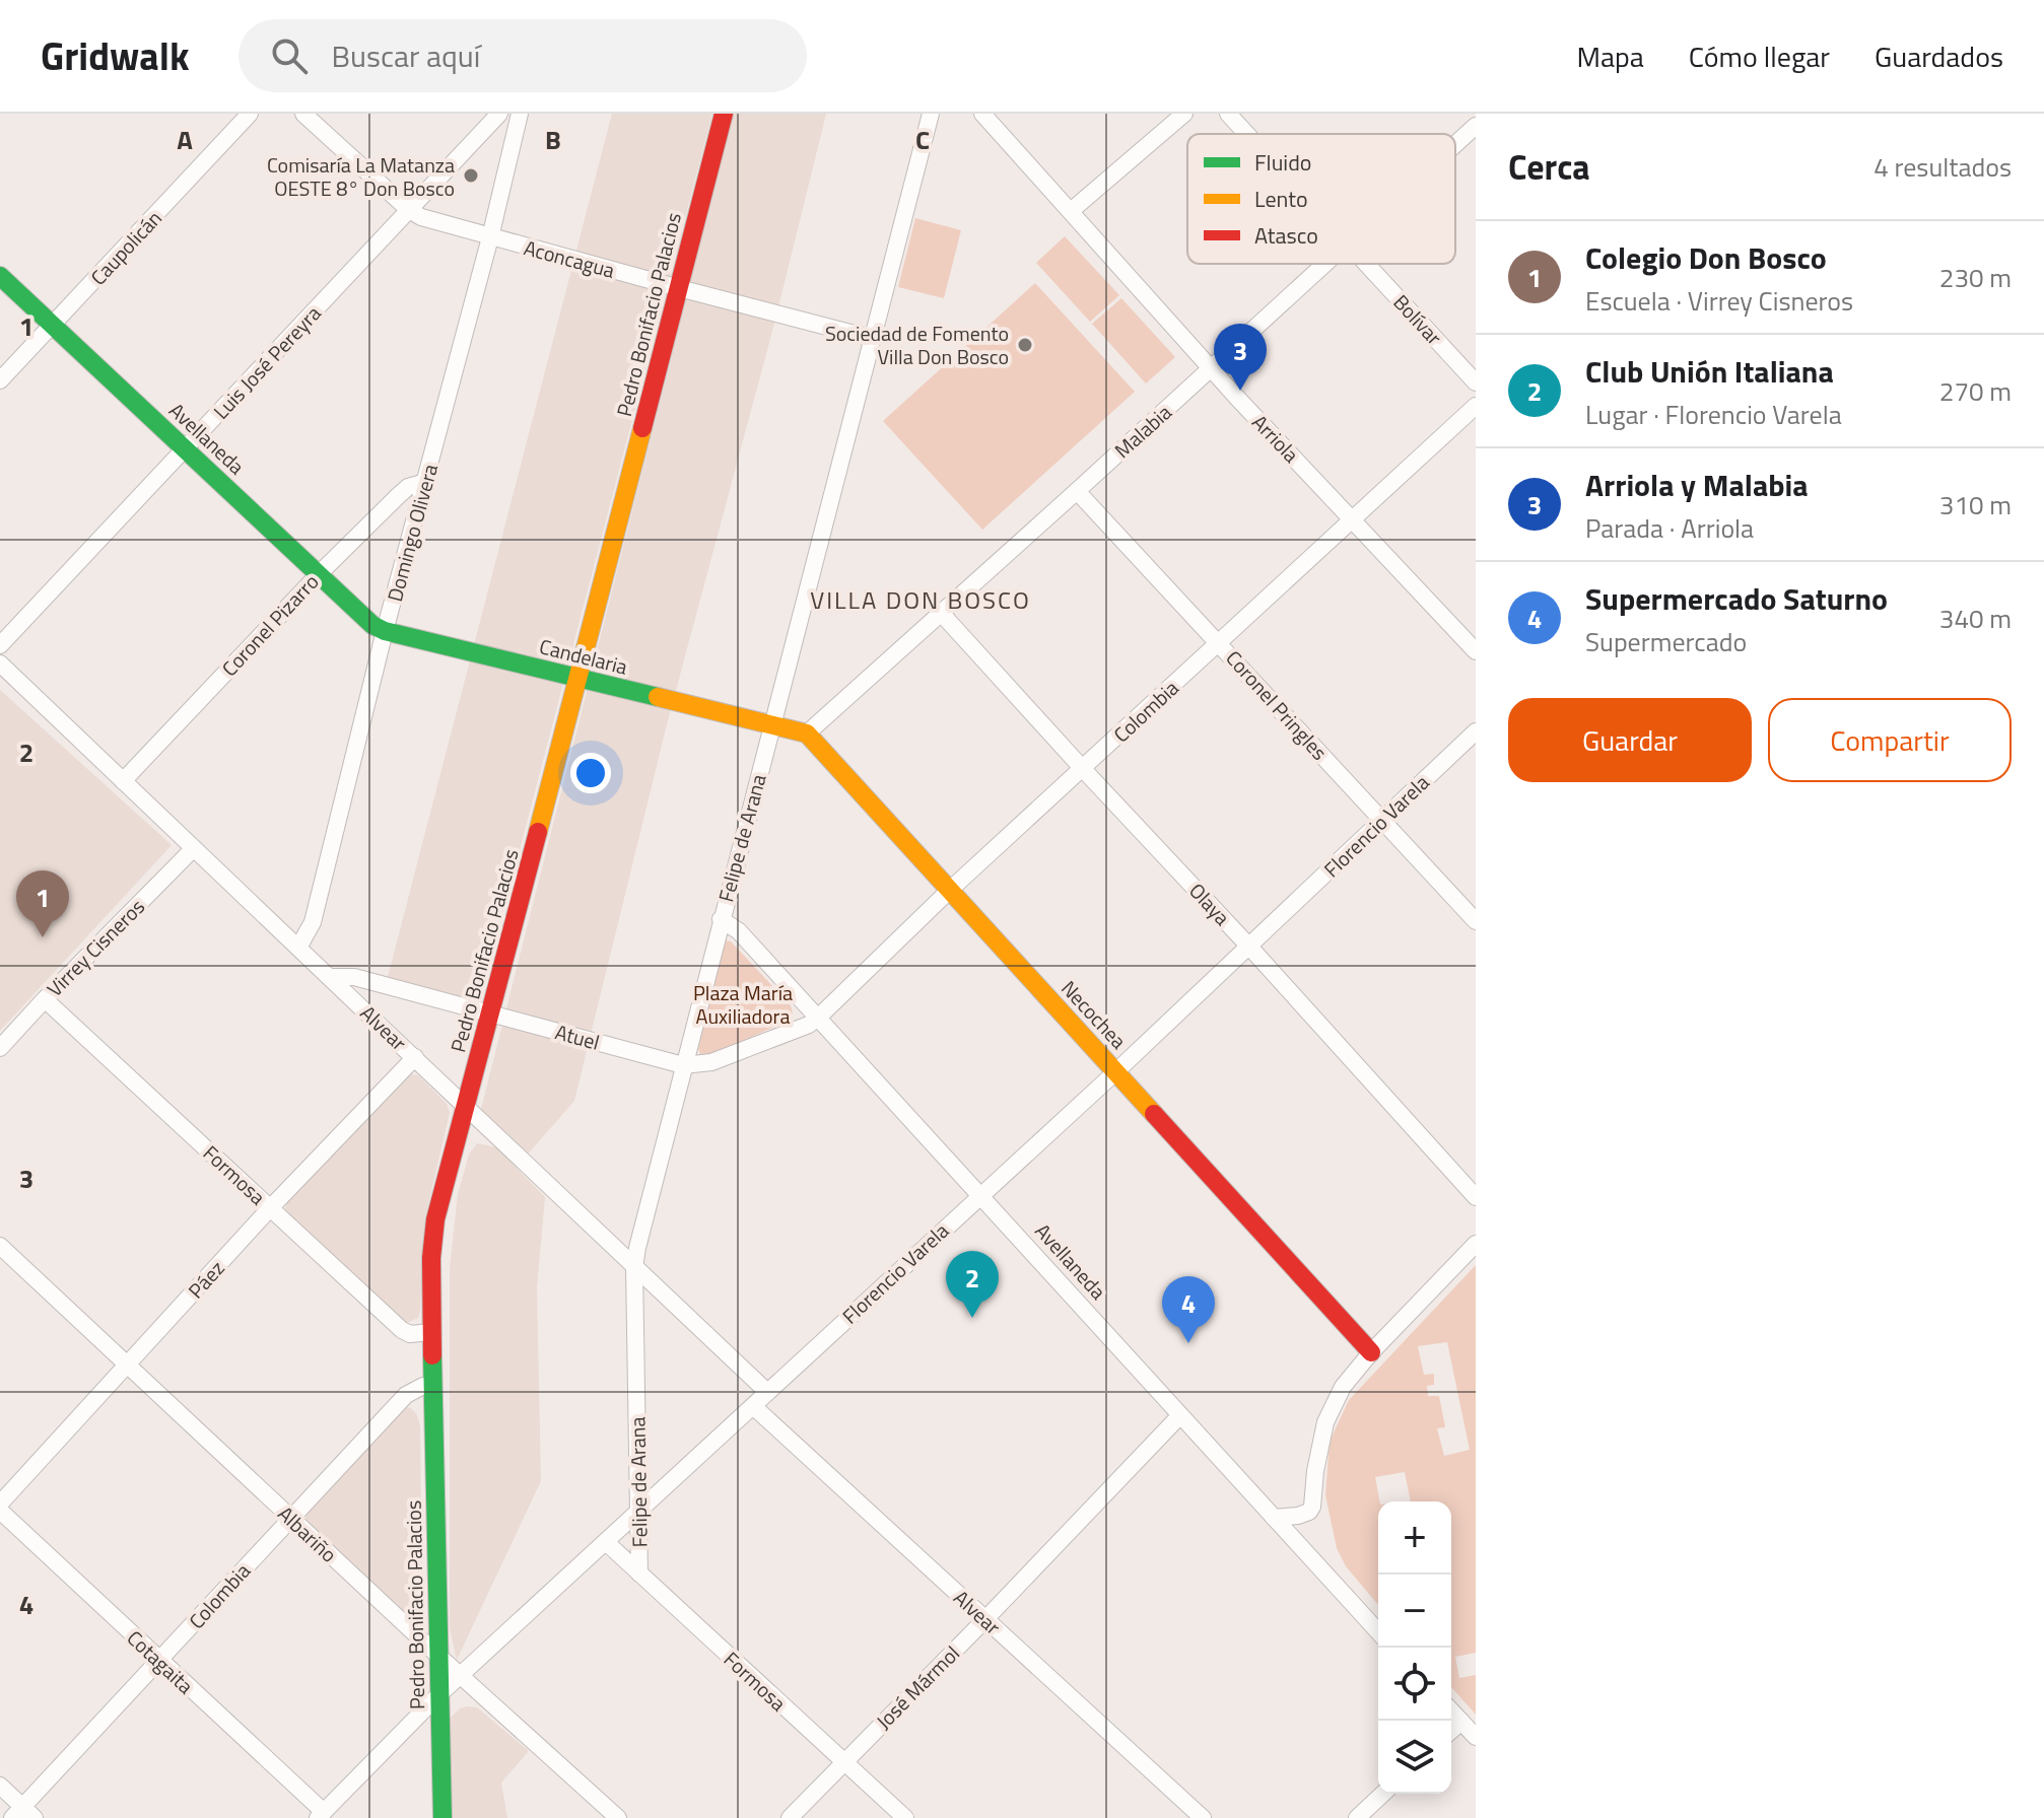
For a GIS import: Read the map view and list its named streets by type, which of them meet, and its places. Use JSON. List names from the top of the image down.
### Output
{
  "streets": {
    "street": [
      "Caupolicán",
      "Aconcagua",
      "Pedro Bonifacio Palacios",
      "Bolívar",
      "Luis José Pereyra",
      "Malabia",
      "Avellaneda",
      "Arriola",
      "Domingo Olivera",
      "Coronel Pizarro",
      "Candelaria",
      "Coronel Pringles",
      "Colombia",
      "Florencio Varela",
      "Felipe de Arana",
      "Olaya",
      "Virrey Cisneros",
      "Necochea",
      "Alvear",
      "Atuel",
      "Formosa",
      "Páez",
      "Albariño",
      "Cotagaita",
      "José Mármol"
    ]
  },
  "crossings": [
    ["Caupolicán", "Avellaneda"],
    ["Aconcagua", "Pedro Bonifacio Palacios"],
    ["Aconcagua", "Luis José Pereyra"],
    ["Aconcagua", "Domingo Olivera"],
    ["Aconcagua", "Felipe de Arana"],
    ["Pedro Bonifacio Palacios", "Candelaria"],
    ["Pedro Bonifacio Palacios", "Colombia"],
    ["Pedro Bonifacio Palacios", "Florencio Varela"],
    ["Pedro Bonifacio Palacios", "Alvear"],
    ["Pedro Bonifacio Palacios", "Atuel"],
    ["Pedro Bonifacio Palacios", "Formosa"],
    ["Pedro Bonifacio Palacios", "Albariño"],
    ["Luis José Pereyra", "Avellaneda"],
    ["Malabia", "Arriola"],
    ["Malabia", "Coronel Pringles"],
    ["Malabia", "Olaya"],
    ["Malabia", "Necochea"],
    ["Avellaneda", "Domingo Olivera"],
    ["Avellaneda", "Coronel Pizarro"],
    ["Avellaneda", "Candelaria"],
    ["Avellaneda", "Colombia"],
    ["Avellaneda", "Florencio Varela"],
    ["Avellaneda", "Felipe de Arana"],
    ["Avellaneda", "Atuel"],
    ["Avellaneda", "José Mármol"],
    ["Arriola", "Colombia"],
    ["Domingo Olivera", "Coronel Pizarro"],
    ["Domingo Olivera", "Candelaria"],
    ["Domingo Olivera", "Alvear"],
    ["Coronel Pizarro", "Alvear"],
    ["Candelaria", "Felipe de Arana"],
    ["Coronel Pringles", "Colombia"],
    ["Coronel Pringles", "Florencio Varela"],
    ["Colombia", "Olaya"],
    ["Colombia", "Necochea"],
    ["Colombia", "Atuel"],
    ["Colombia", "Albariño"],
    ["Colombia", "Cotagaita"],
    ["Florencio Varela", "Felipe de Arana"],
    ["Florencio Varela", "Olaya"],
    ["Florencio Varela", "Necochea"],
    ["Florencio Varela", "Alvear"],
    ["Florencio Varela", "Formosa"],
    ["Florencio Varela", "Albariño"],
    ["Florencio Varela", "Cotagaita"],
    ["Felipe de Arana", "Alvear"],
    ["Felipe de Arana", "Atuel"],
    ["Felipe de Arana", "Formosa"],
    ["Virrey Cisneros", "Alvear"],
    ["Virrey Cisneros", "Formosa"],
    ["Alvear", "Atuel"],
    ["Alvear", "Páez"],
    ["Alvear", "José Mármol"],
    ["Formosa", "Páez"],
    ["Formosa", "José Mármol"],
    ["Páez", "Albariño"]
  ],
  "districts": ["VILLA DON BOSCO"],
  "parks": ["Plaza María Auxiliadora"],
  "places": ["Comisaría La Matanza OESTE 8° Don Bosco", "Sociedad de Fomento Villa Don Bosco"],
  "legend": ["Fluido", "Lento", "Atasco"],
  "page": {
    "header": "Gridwalk",
    "search": "Buscar aquí",
    "nav": ["Mapa", "Cómo llegar", "Guardados"],
    "heading": ["Cerca", "4 resultados"],
    "list": [
      {
        "mark": "1",
        "name": "Colegio Don Bosco",
        "note": "Escuela · Virrey Cisneros",
        "value": "230 m"
      },
      {
        "mark": "2",
        "name": "Club Unión Italiana",
        "note": "Lugar · Florencio Varela",
        "value": "270 m"
      },
      {
        "mark": "3",
        "name": "Arriola y Malabia",
        "note": "Parada · Arriola",
        "value": "310 m"
      },
      {
        "mark": "4",
        "name": "Supermercado Saturno",
        "note": "Supermercado",
        "value": "340 m"
      }
    ],
    "pins": [
      "3",
      "1",
      "2",
      "4"
    ],
    "buttons": ["Guardar", "Compartir"],
    "map_buttons": ["+", "−"]
  },
  "grid": {
    "columns": ["A", "B", "C"],
    "rows": [
      "1",
      "2",
      "3",
      "4"
    ]
  }
}
